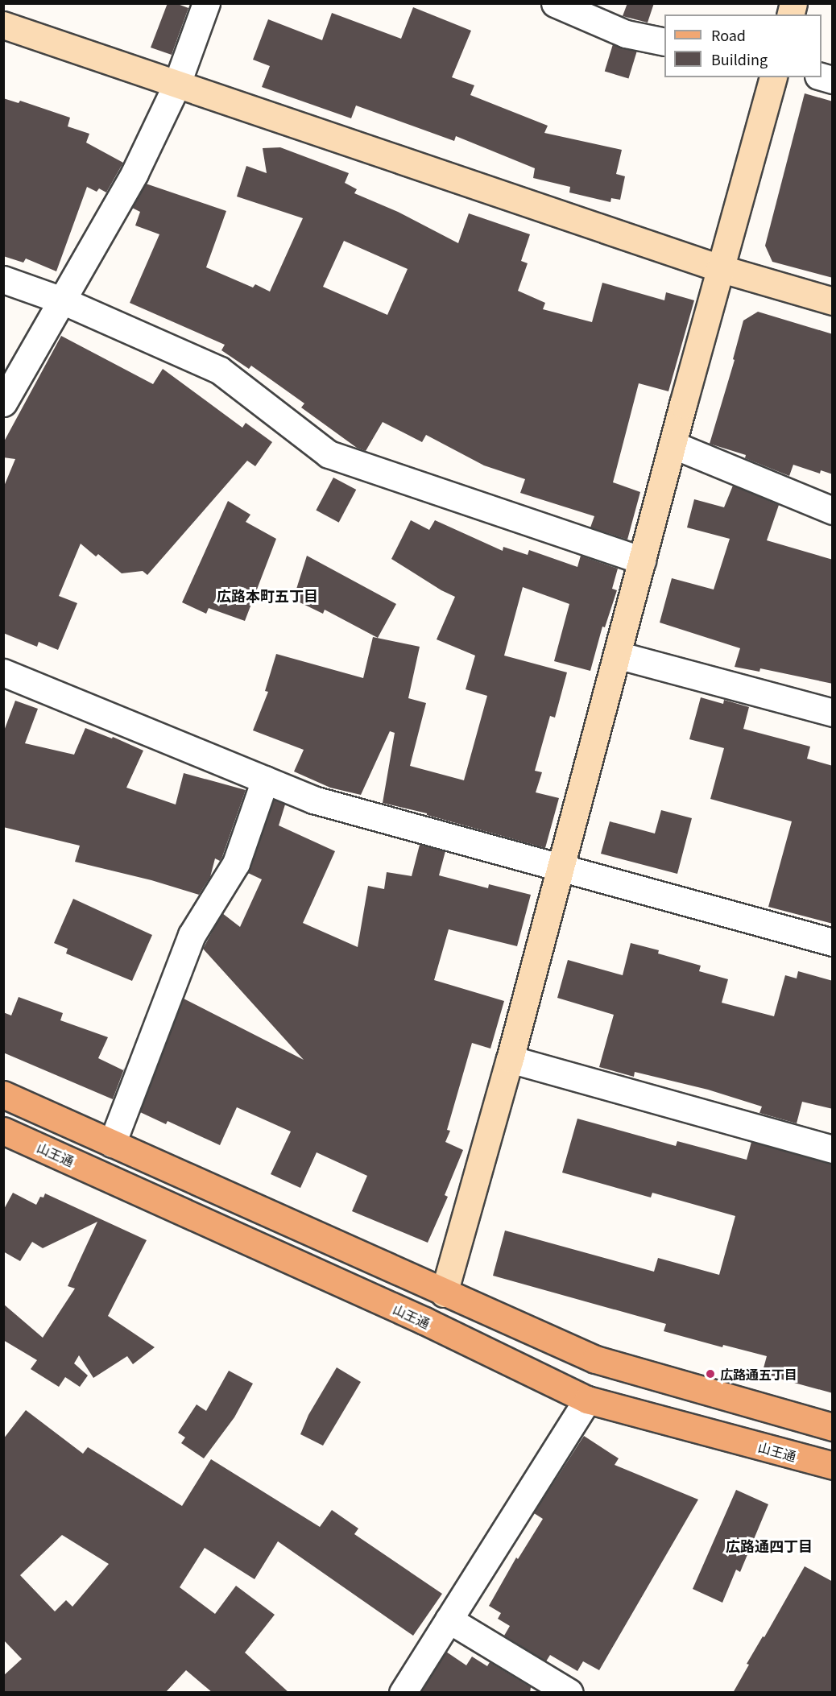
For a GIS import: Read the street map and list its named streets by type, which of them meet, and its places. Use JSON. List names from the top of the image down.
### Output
{
  "streets": {
    "main road": ["山王通"]
  },
  "districts": ["広路本町五丁目", "広路通四丁目"],
  "places": ["広路通五丁目"],
  "legend": ["Road", "Building"]
}
